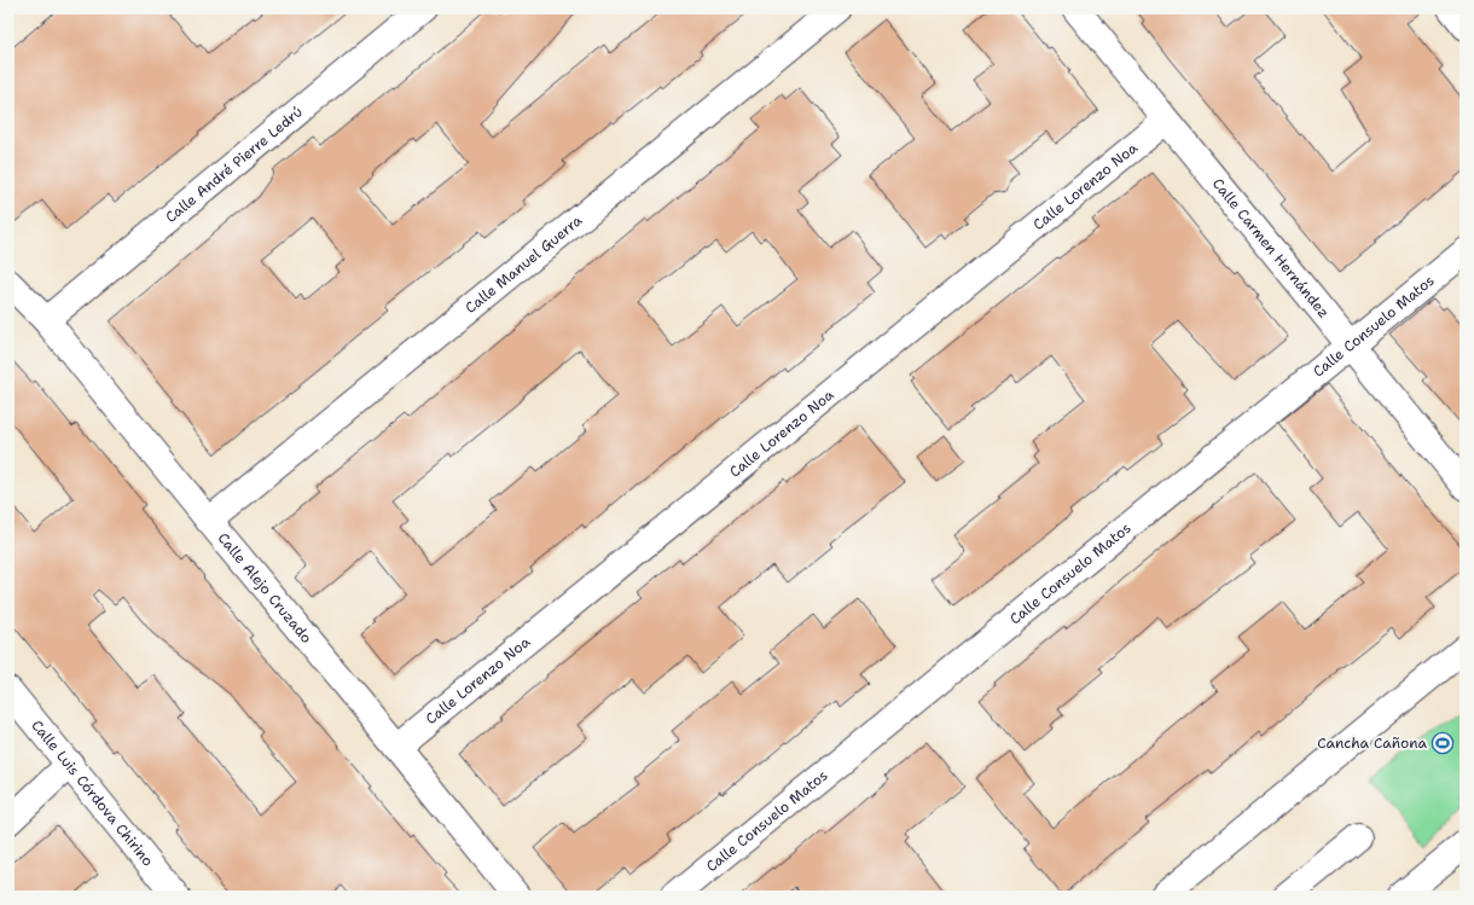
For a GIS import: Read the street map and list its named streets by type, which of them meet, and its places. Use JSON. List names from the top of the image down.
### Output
{
  "streets": {
    "street": [
      "Calle André Pierre Ledrú",
      "Calle Lorenzo Noa",
      "Calle Carmen Hernández",
      "Calle Manuel Guerra",
      "Calle Consuelo Matos",
      "Calle Alejo Cruzado",
      "Calle Luis Córdova Chirino"
    ]
  },
  "crossings": [
    ["Calle André Pierre Ledrú", "Calle Alejo Cruzado"],
    ["Calle Lorenzo Noa", "Calle Carmen Hernández"],
    ["Calle Lorenzo Noa", "Calle Alejo Cruzado"],
    ["Calle Carmen Hernández", "Calle Consuelo Matos"],
    ["Calle Manuel Guerra", "Calle Alejo Cruzado"]
  ],
  "places": {
    "sports": ["Cancha Cañona"]
  }
}
